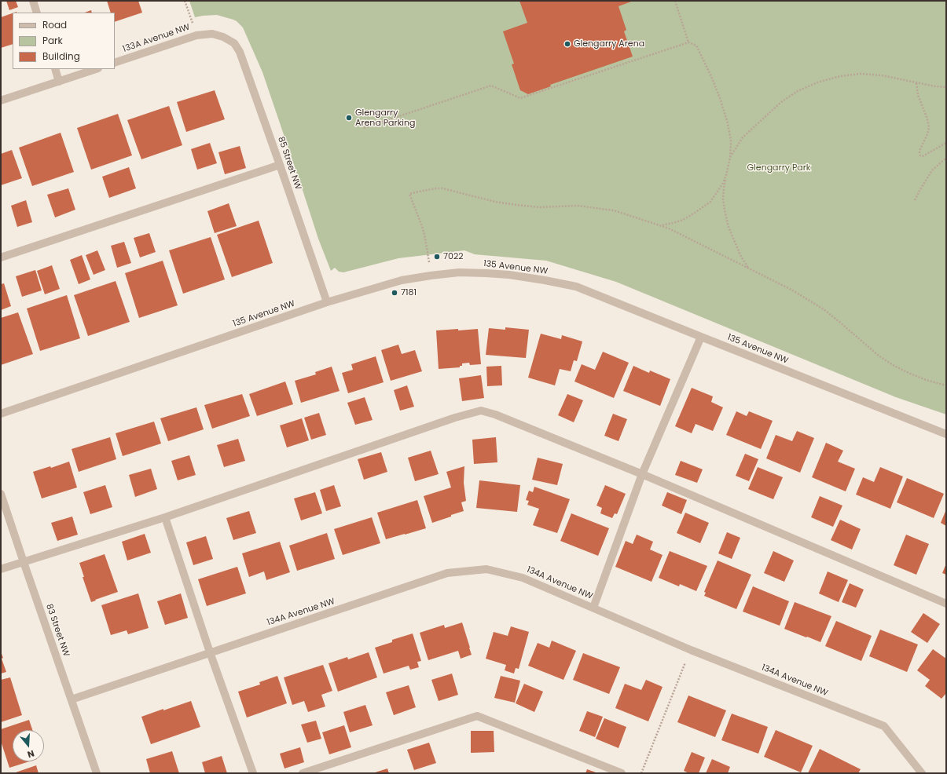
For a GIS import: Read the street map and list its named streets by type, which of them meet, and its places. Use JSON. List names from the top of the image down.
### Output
{
  "streets": {
    "street": [
      "133A Avenue NW",
      "85 Street NW",
      "135 Avenue NW",
      "134A Avenue NW",
      "83 Street NW"
    ]
  },
  "crossings": [
    ["133A Avenue NW", "85 Street NW"],
    ["85 Street NW", "135 Avenue NW"],
    ["134A Avenue NW", "83 Street NW"]
  ],
  "parks": ["Glengarry Park"],
  "places": [
    "Glengarry Arena",
    "Glengarry Arena Parking",
    "7022",
    "7181"
  ],
  "legend": ["Road", "Park", "Building"],
  "north": "bottom"
}
